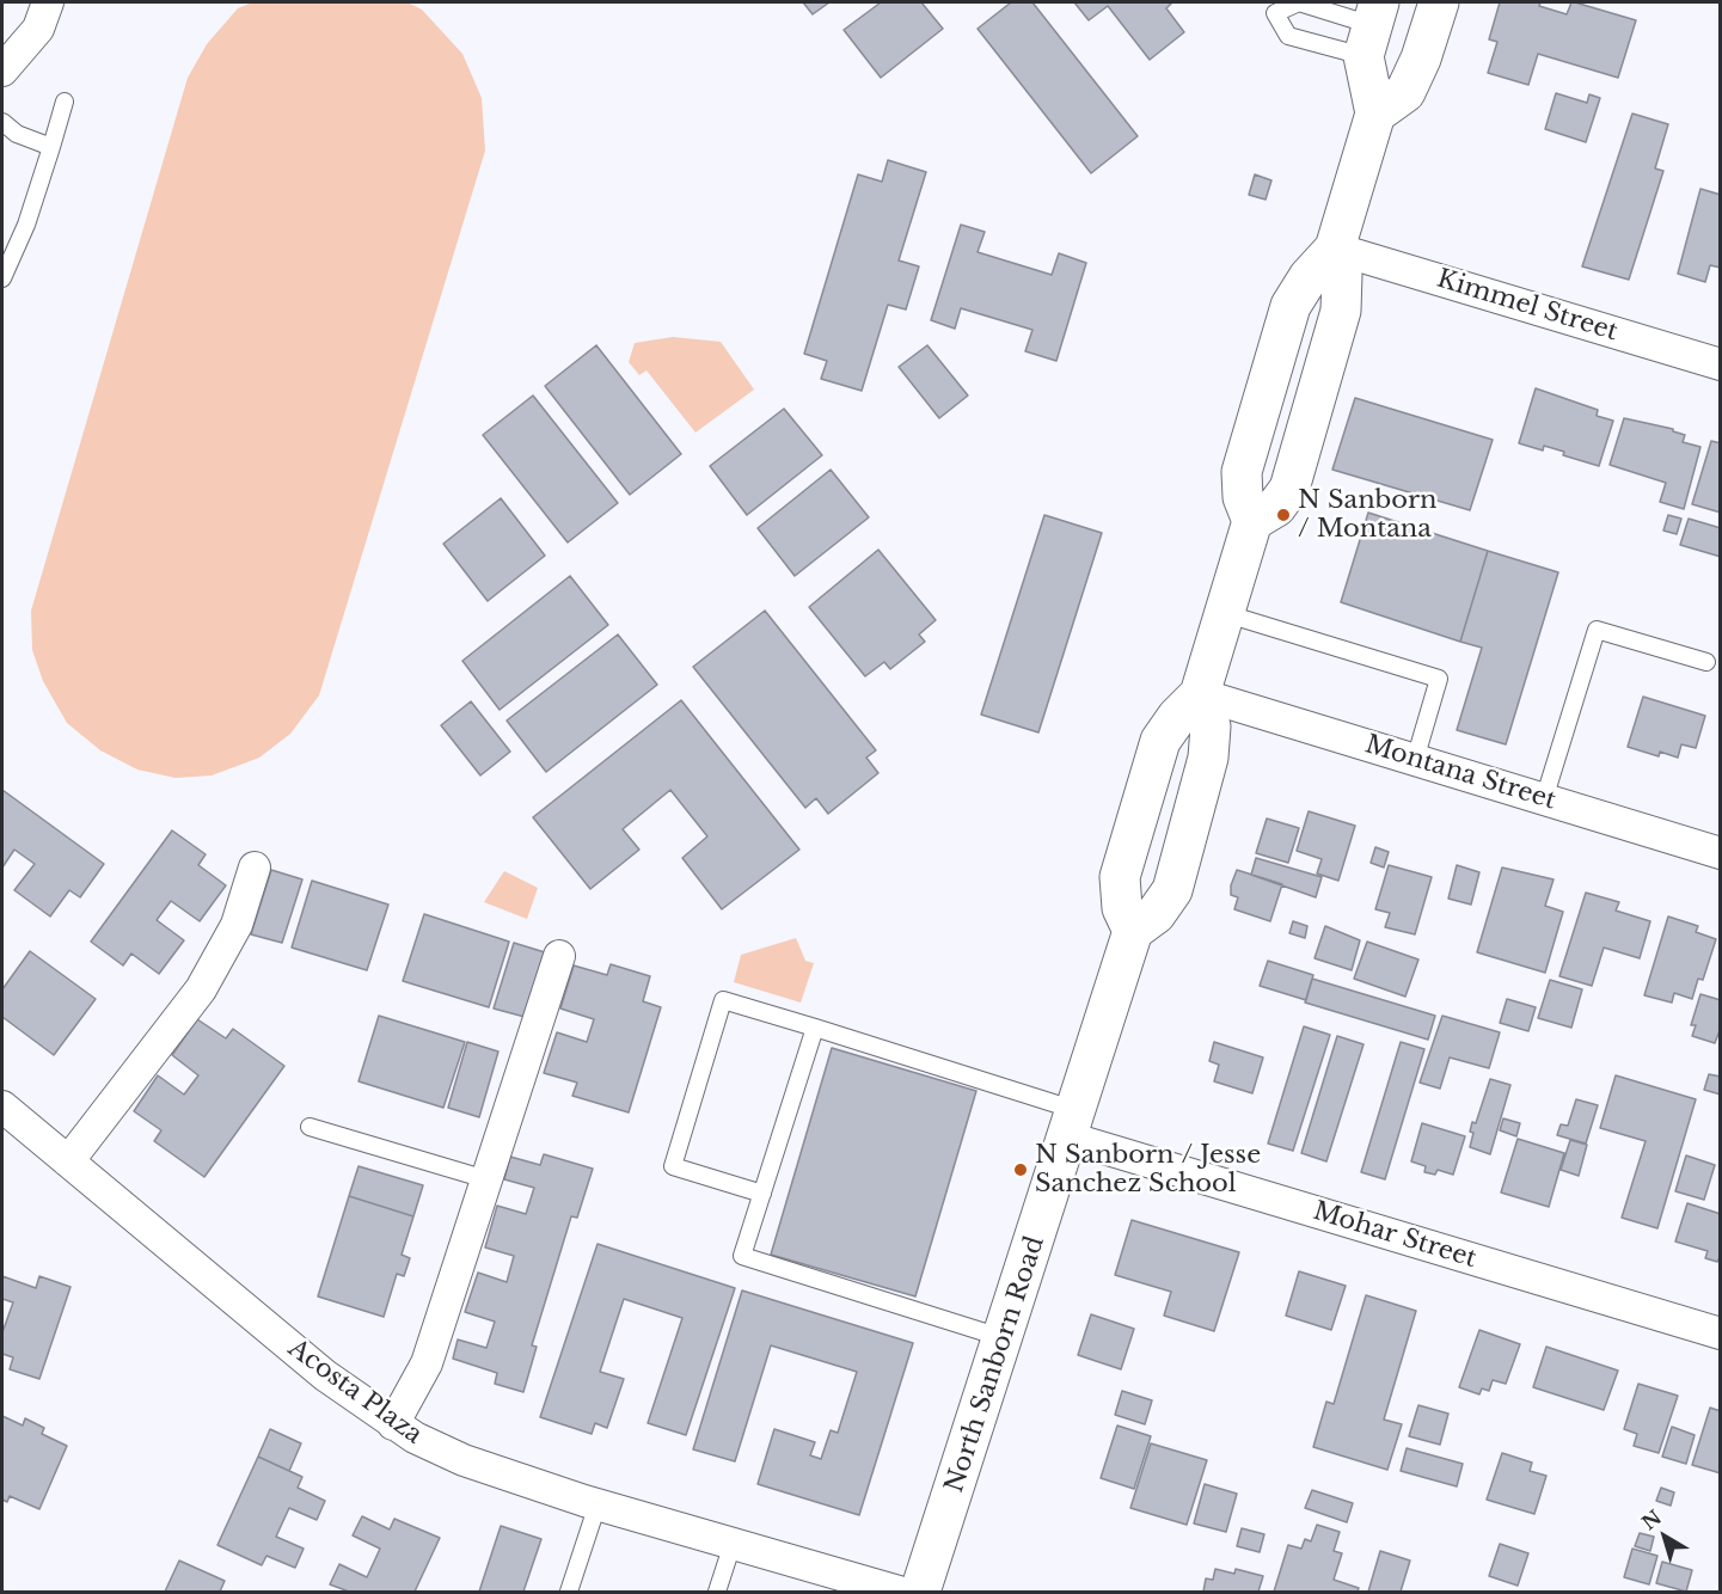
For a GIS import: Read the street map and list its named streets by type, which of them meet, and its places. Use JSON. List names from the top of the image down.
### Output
{
  "streets": {
    "main road": ["North Sanborn Road"],
    "street": [
      "Kimmel Street",
      "Montana Street",
      "Mohar Street",
      "Acosta Plaza"
    ]
  },
  "crossings": [
    ["Mohar Street", "North Sanborn Road"]
  ],
  "places": ["N Sanborn / Montana", "N Sanborn / Jesse Sanchez School"],
  "north": "top left"
}
